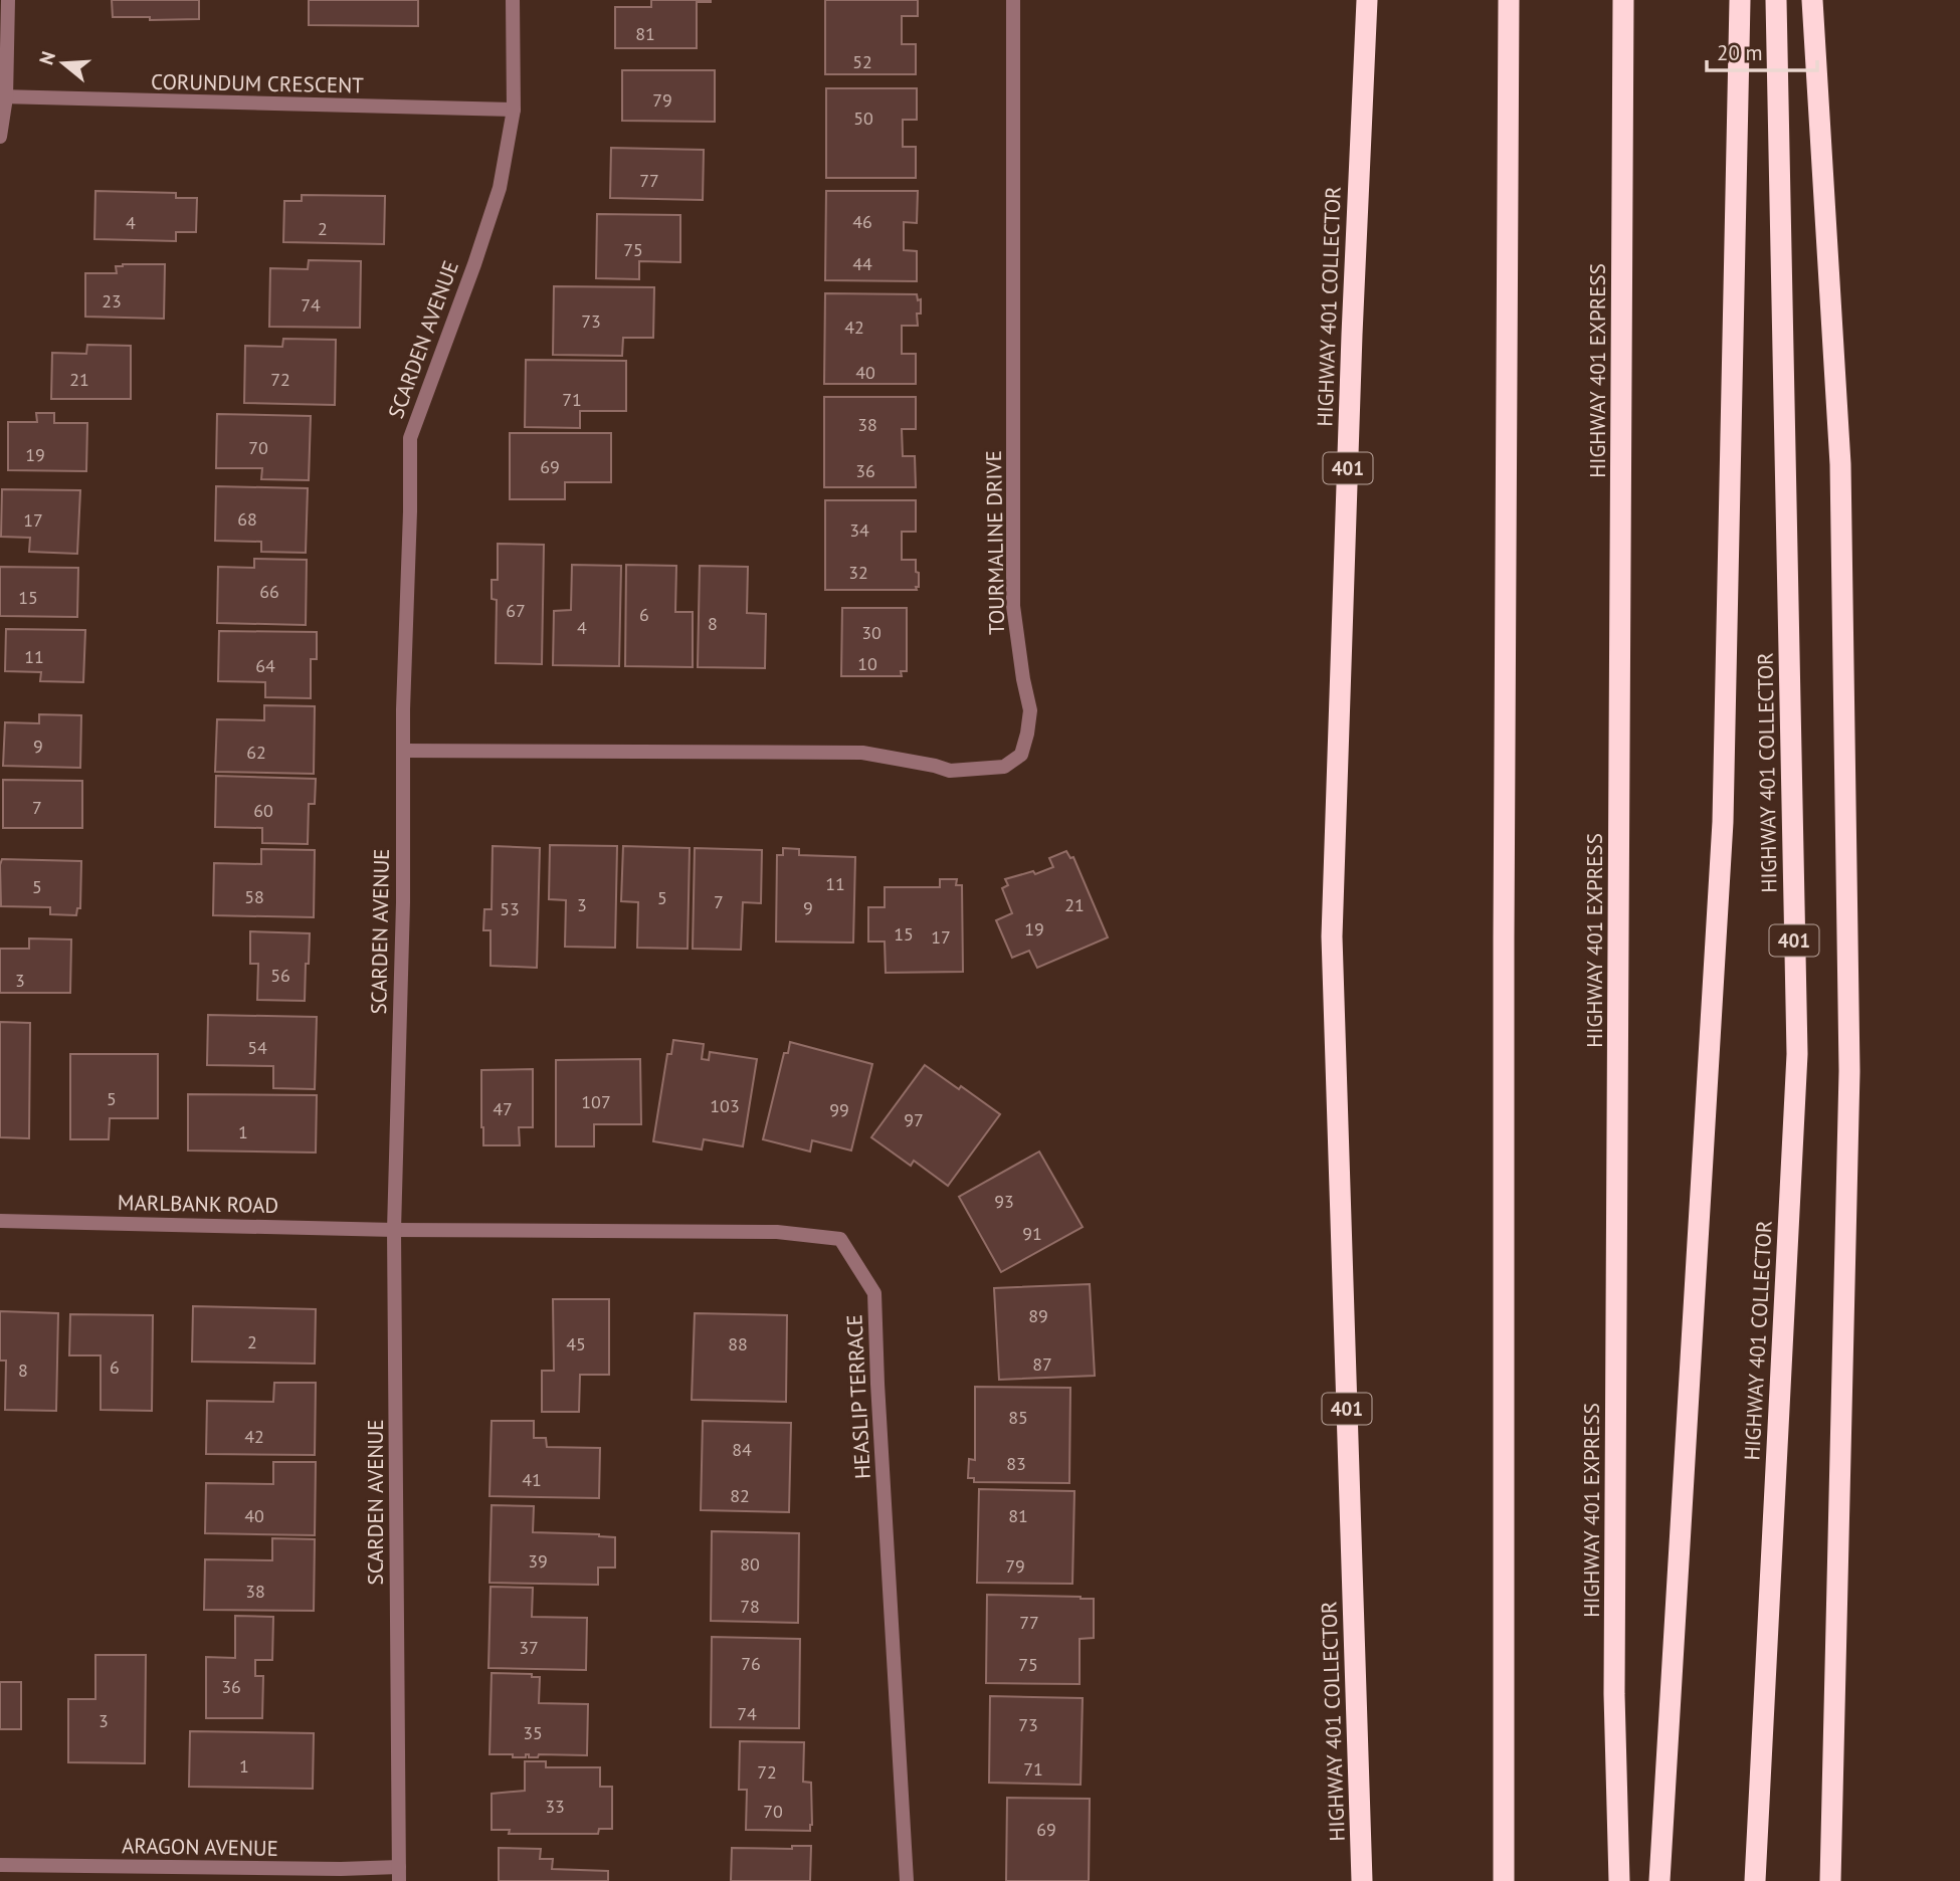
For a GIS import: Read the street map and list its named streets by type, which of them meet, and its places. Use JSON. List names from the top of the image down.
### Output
{
  "streets": {
    "highway": ["HIGHWAY 401 COLLECTOR", "HIGHWAY 401 EXPRESS", "401"],
    "street": [
      "CORUNDUM CRESCENT",
      "SCARDEN AVENUE",
      "TOURMALINE DRIVE",
      "MARLBANK ROAD",
      "HEASLIP TERRACE",
      "ARAGON AVENUE"
    ]
  },
  "crossings": [
    ["CORUNDUM CRESCENT", "SCARDEN AVENUE"],
    ["SCARDEN AVENUE", "TOURMALINE DRIVE"],
    ["SCARDEN AVENUE", "MARLBANK ROAD"],
    ["SCARDEN AVENUE", "HEASLIP TERRACE"],
    ["SCARDEN AVENUE", "ARAGON AVENUE"],
    ["MARLBANK ROAD", "HEASLIP TERRACE"]
  ],
  "house_numbers": [
    "81",
    "52",
    "79",
    "50",
    "77",
    "46",
    "4",
    "2",
    "75",
    "44",
    "23",
    "74",
    "73",
    "42",
    "40",
    "21",
    "72",
    "71",
    "38",
    "70",
    "19",
    "69",
    "36",
    "68",
    "17",
    "34",
    "32",
    "66",
    "15",
    "67",
    "6",
    "8",
    "4",
    "30",
    "11",
    "10",
    "64",
    "9",
    "62",
    "7",
    "60",
    "11",
    "5",
    "58",
    "5",
    "7",
    "3",
    "21",
    "9",
    "53",
    "19",
    "15",
    "17",
    "56",
    "3",
    "54",
    "5",
    "107",
    "103",
    "47",
    "99",
    "97",
    "1",
    "93",
    "91",
    "89",
    "2",
    "45",
    "88",
    "87",
    "6",
    "8",
    "85",
    "42",
    "84",
    "83",
    "41",
    "82",
    "40",
    "81",
    "39",
    "80",
    "79",
    "38",
    "78",
    "77",
    "37",
    "76",
    "75",
    "36",
    "74",
    "3",
    "73",
    "35",
    "1",
    "71",
    "72",
    "33",
    "70",
    "69"
  ],
  "scale_bar": "20 m",
  "north": "left"
}
